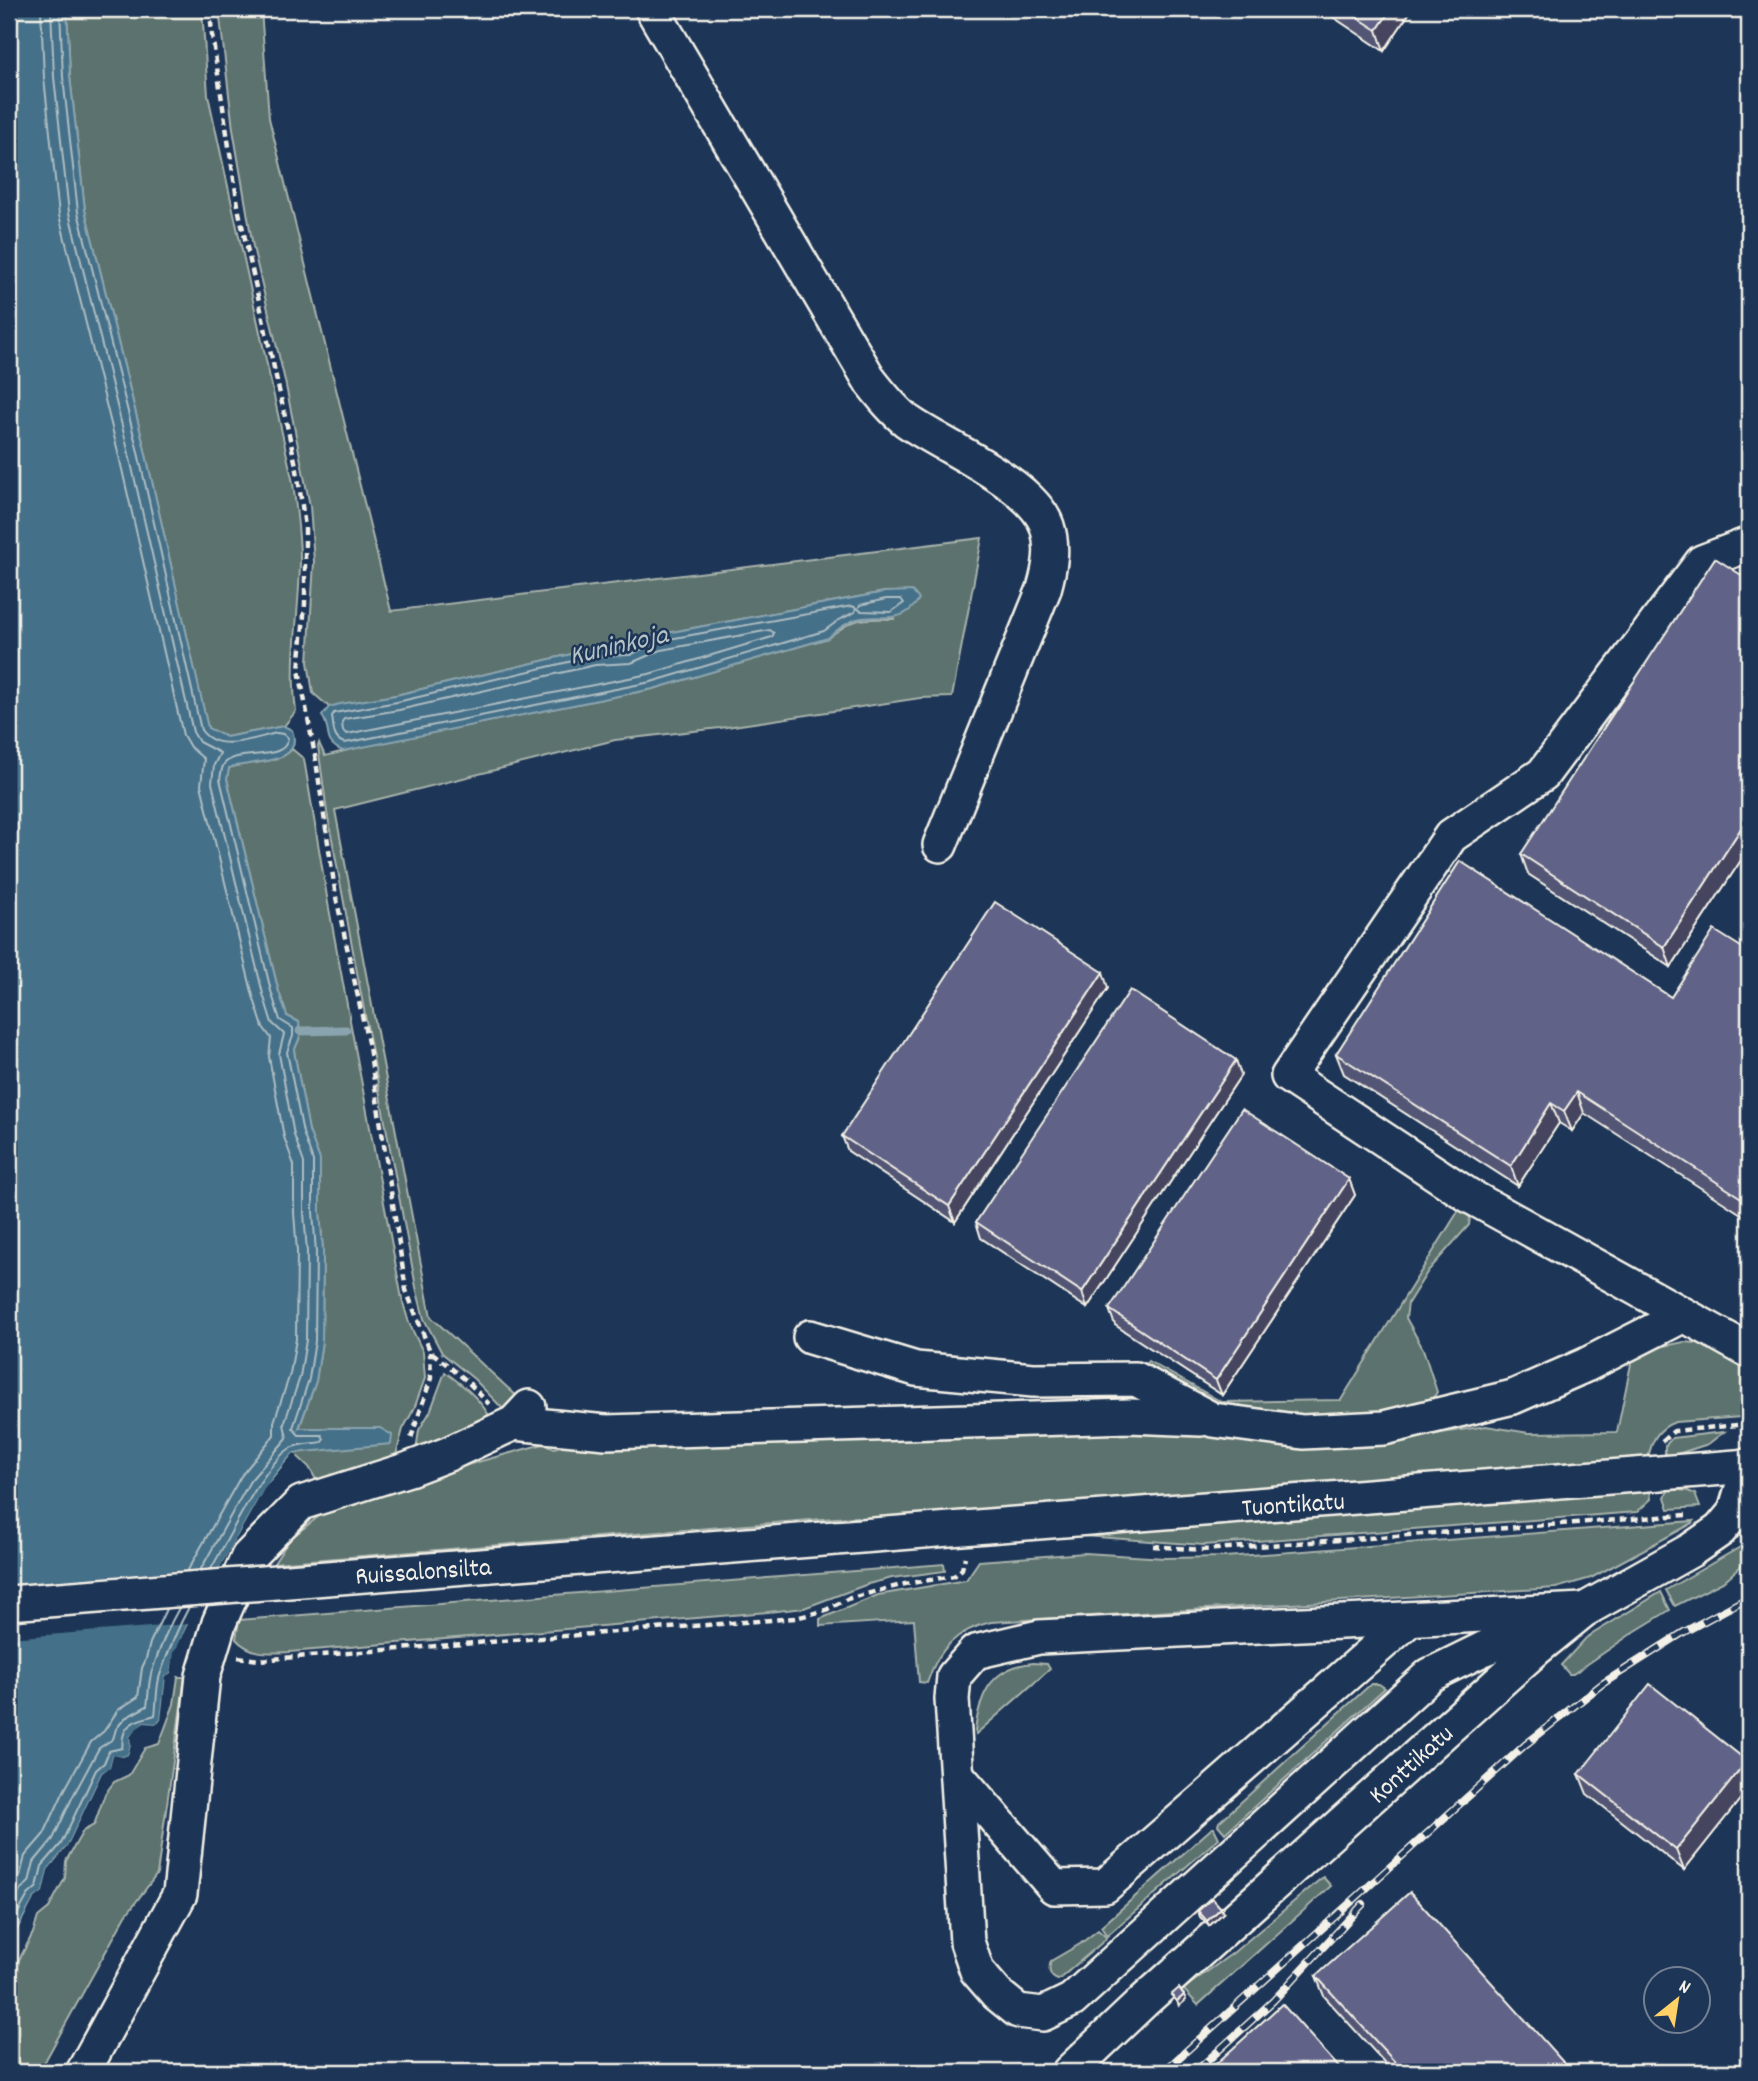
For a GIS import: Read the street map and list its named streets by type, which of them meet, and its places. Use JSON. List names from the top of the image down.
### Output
{
  "streets": {
    "street": ["Tuontikatu", "Ruissalonsilta", "Konttikatu"]
  },
  "crossings": [
    ["Tuontikatu", "Ruissalonsilta"],
    ["Tuontikatu", "Konttikatu"]
  ],
  "water": ["Kuninkoja"],
  "north": "top right"
}
